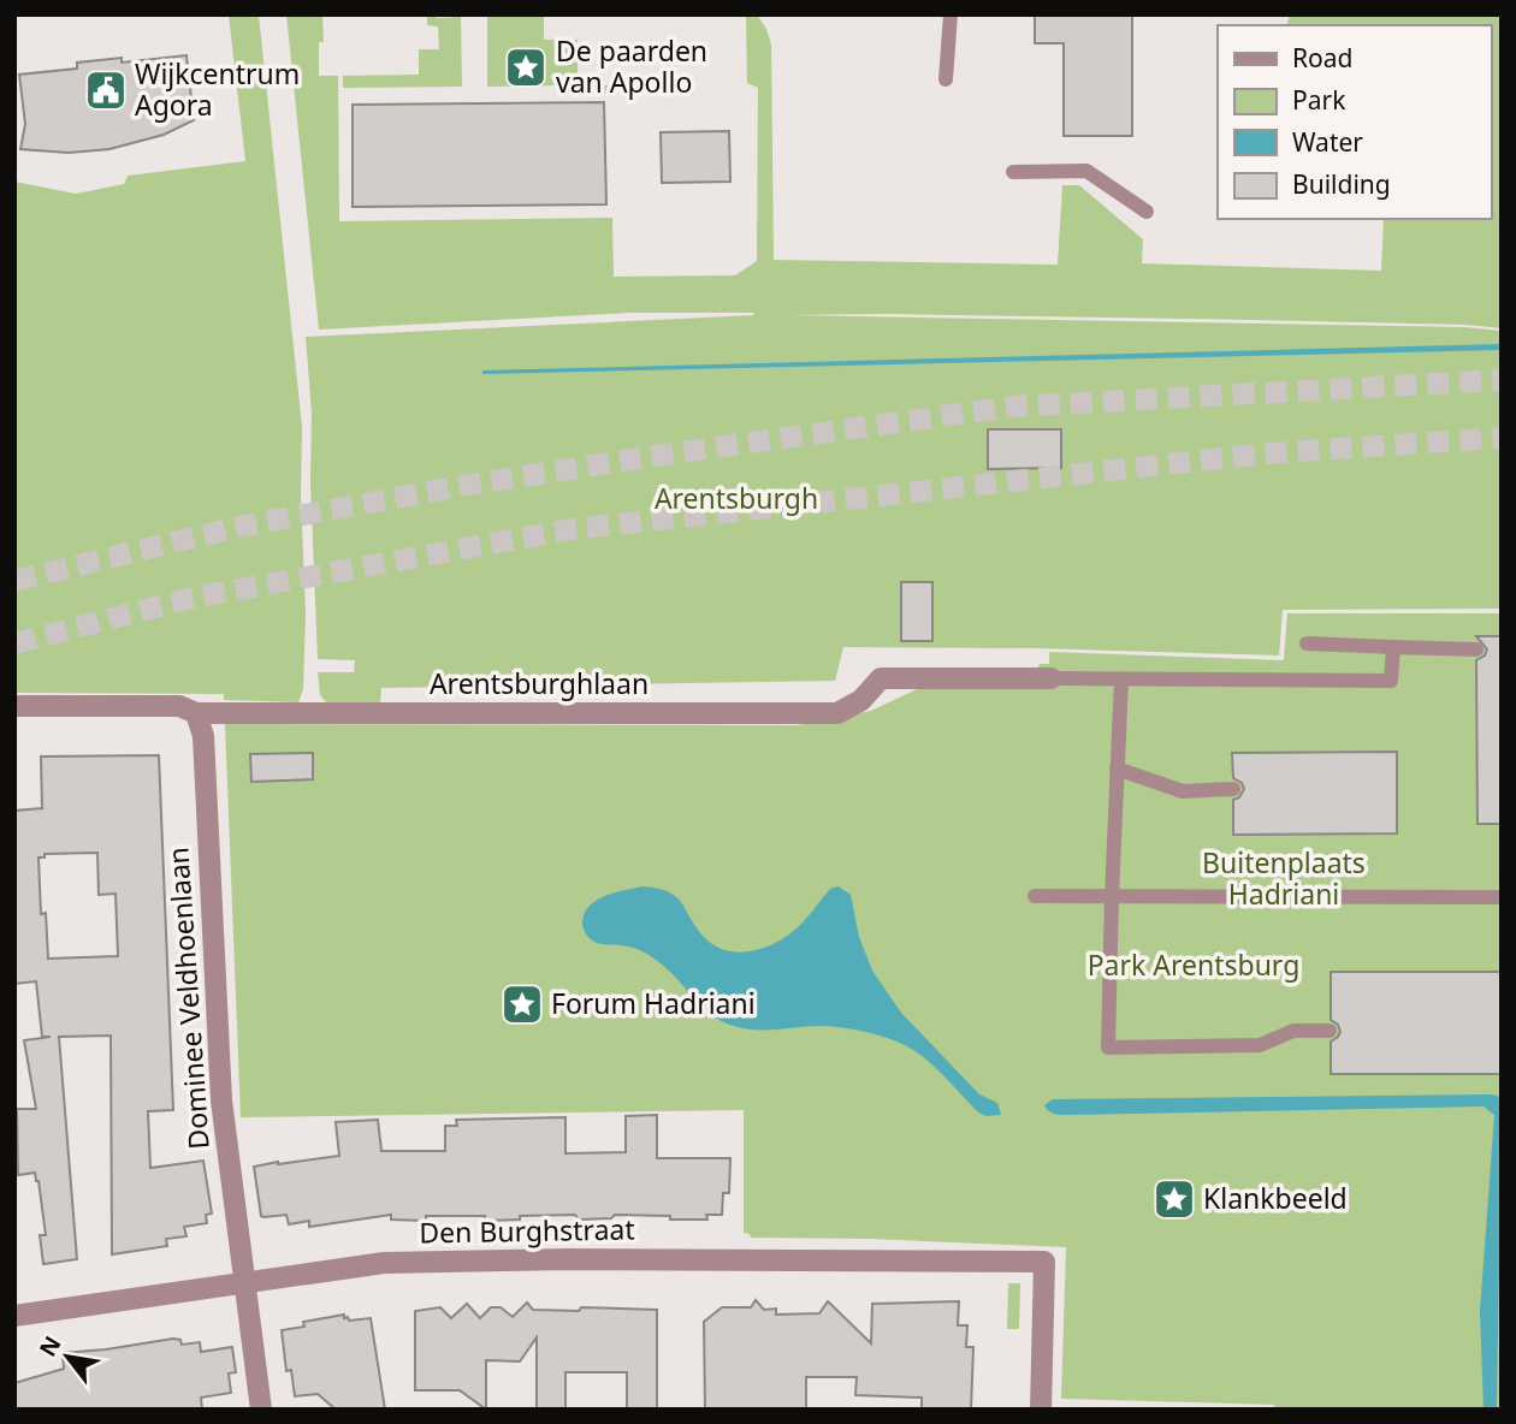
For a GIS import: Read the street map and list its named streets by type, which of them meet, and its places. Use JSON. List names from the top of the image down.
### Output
{
  "streets": {
    "street": ["Arentsburghlaan", "Dominee Veldhoenlaan", "Den Burghstraat"]
  },
  "crossings": [
    ["Arentsburghlaan", "Dominee Veldhoenlaan"],
    ["Dominee Veldhoenlaan", "Den Burghstraat"]
  ],
  "parks": ["Arentsburgh", "Buitenplaats Hadriani", "Park Arentsburg"],
  "places": {
    "place": ["De paarden van Apollo", "Forum Hadriani", "Klankbeeld"],
    "public building": ["Wijkcentrum Agora"]
  },
  "legend": [
    "Road",
    "Park",
    "Water",
    "Building"
  ],
  "north": "top left"
}
